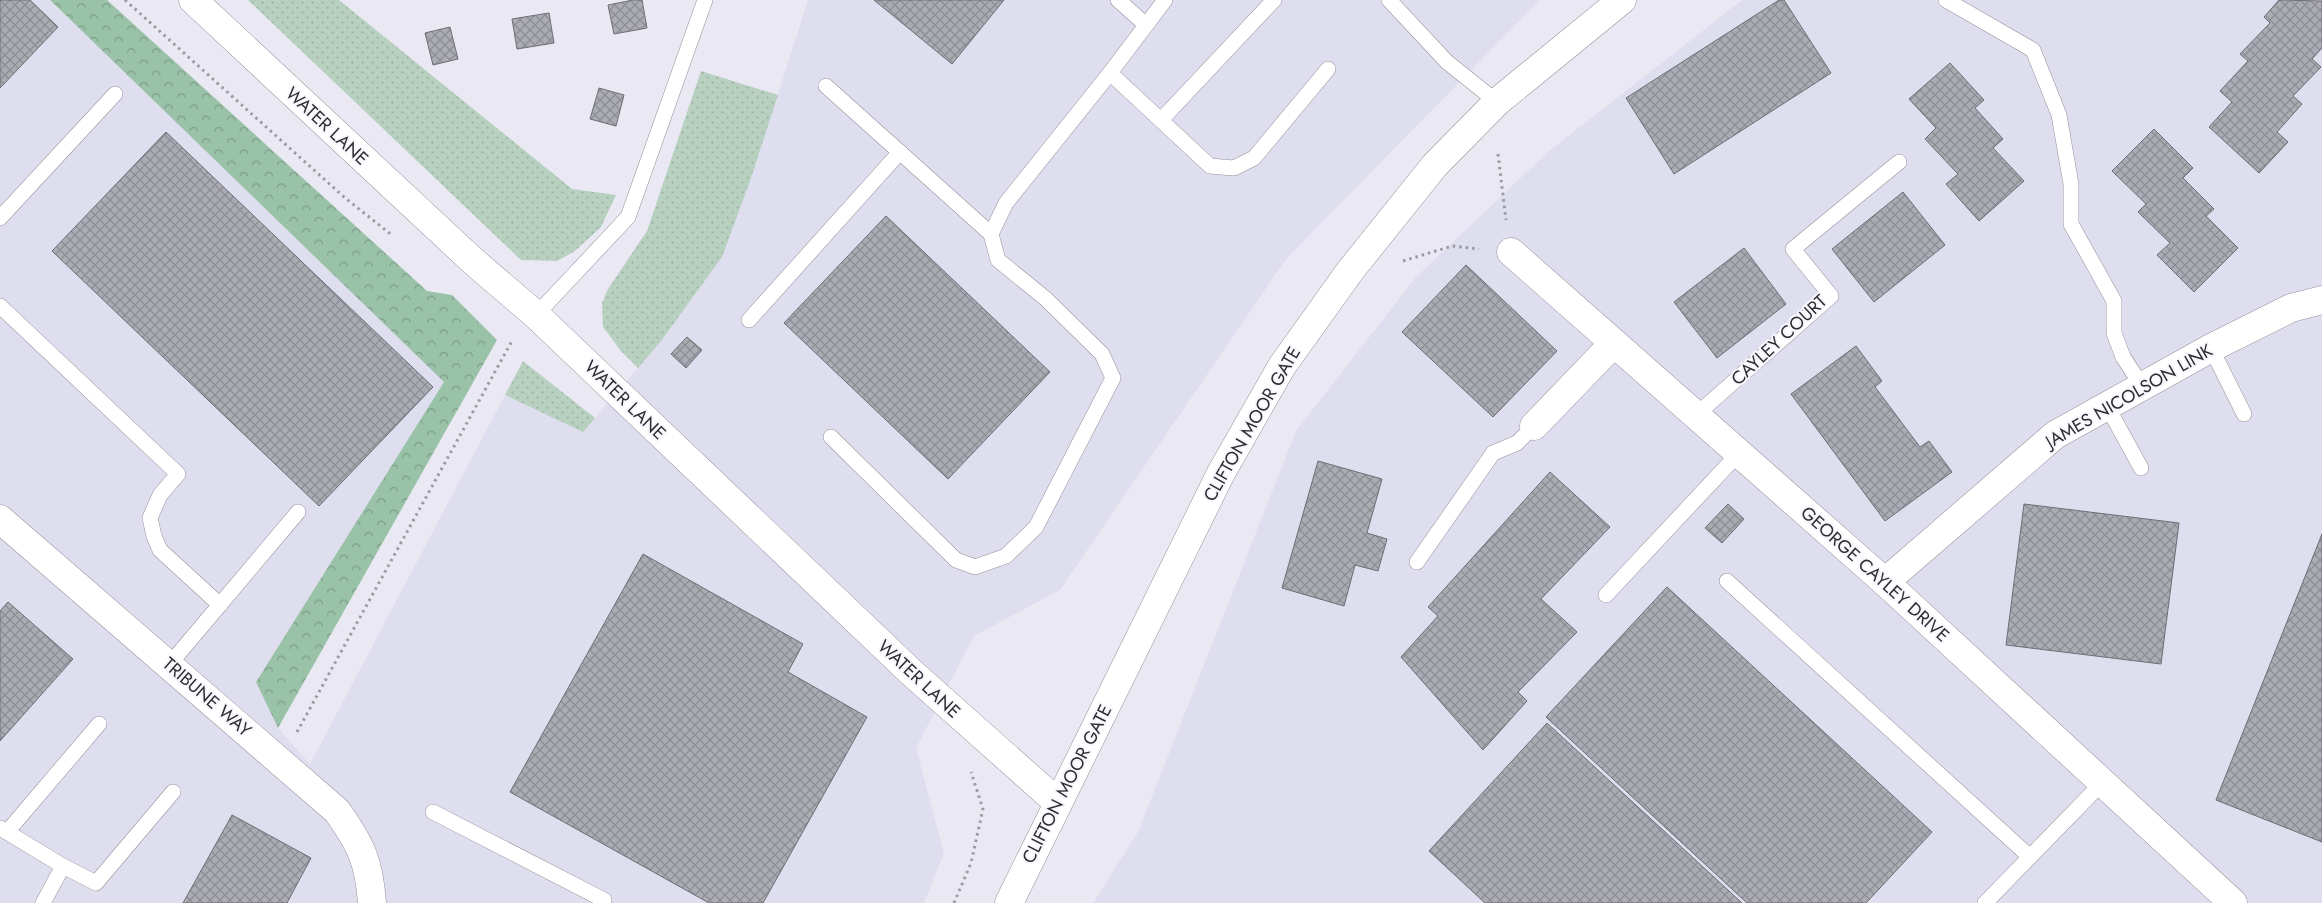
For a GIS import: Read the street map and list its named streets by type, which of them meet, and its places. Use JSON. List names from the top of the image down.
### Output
{
  "streets": {
    "street": [
      "WATER LANE",
      "JAMES NICOLSON LINK",
      "CLIFTON MOOR GATE",
      "GEORGE CAYLEY DRIVE",
      "TRIBUNE WAY"
    ],
    "lane": ["CAYLEY COURT"]
  },
  "crossings": [
    ["WATER LANE", "CLIFTON MOOR GATE"],
    ["CAYLEY COURT", "GEORGE CAYLEY DRIVE"],
    ["JAMES NICOLSON LINK", "GEORGE CAYLEY DRIVE"]
  ]
}
